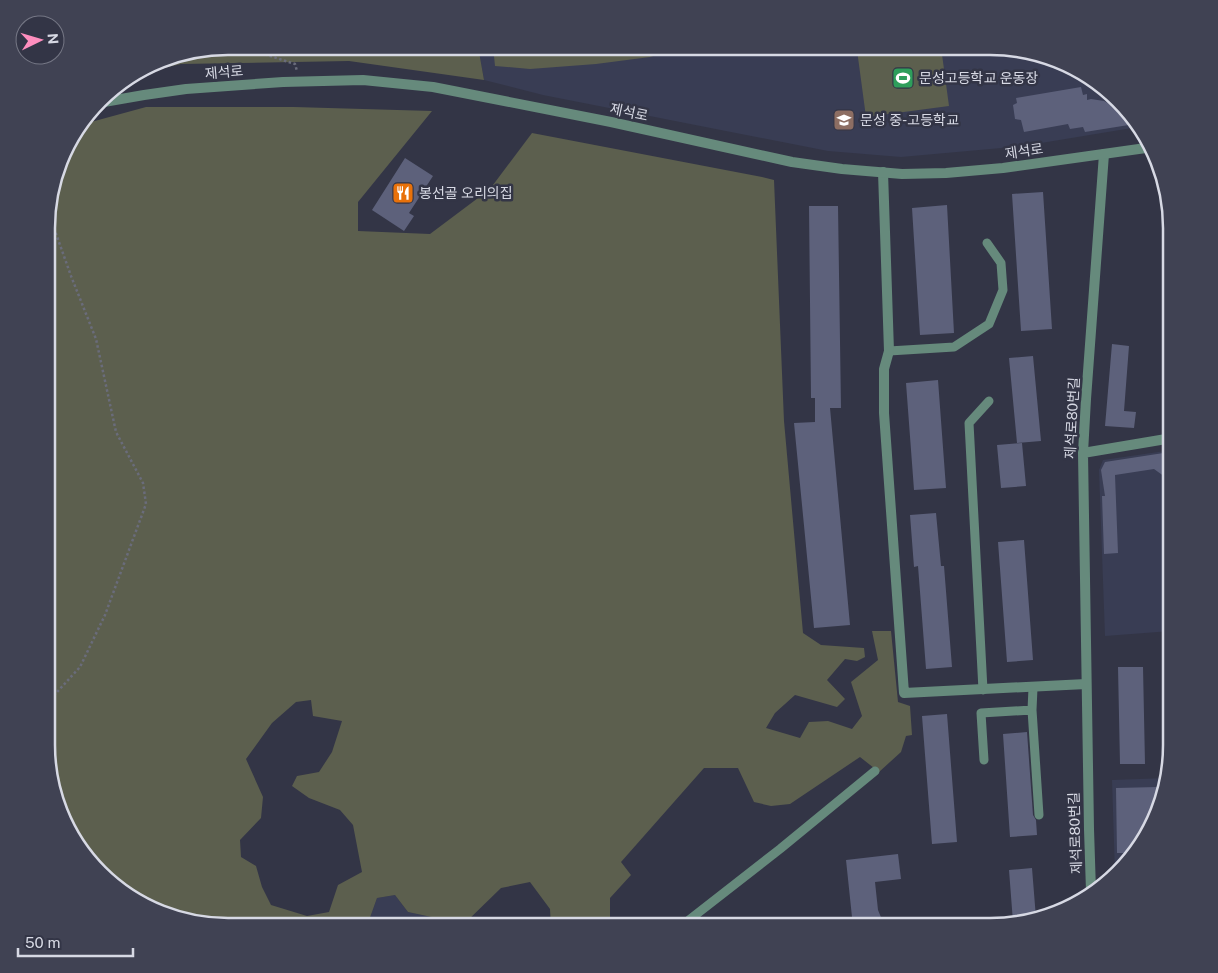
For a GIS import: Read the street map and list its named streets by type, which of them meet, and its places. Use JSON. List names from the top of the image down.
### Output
{
  "streets": {
    "street": ["제석로", "제석로80번길"]
  },
  "crossings": [
    ["제석로", "제석로80번길"]
  ],
  "places": {
    "sports": ["문성고등학교 운동장"],
    "school or university": ["문성 중-고등학교"],
    "restaurant": ["봉선골 오리의집"]
  },
  "scale_bar": "50 m",
  "north": "right"
}
